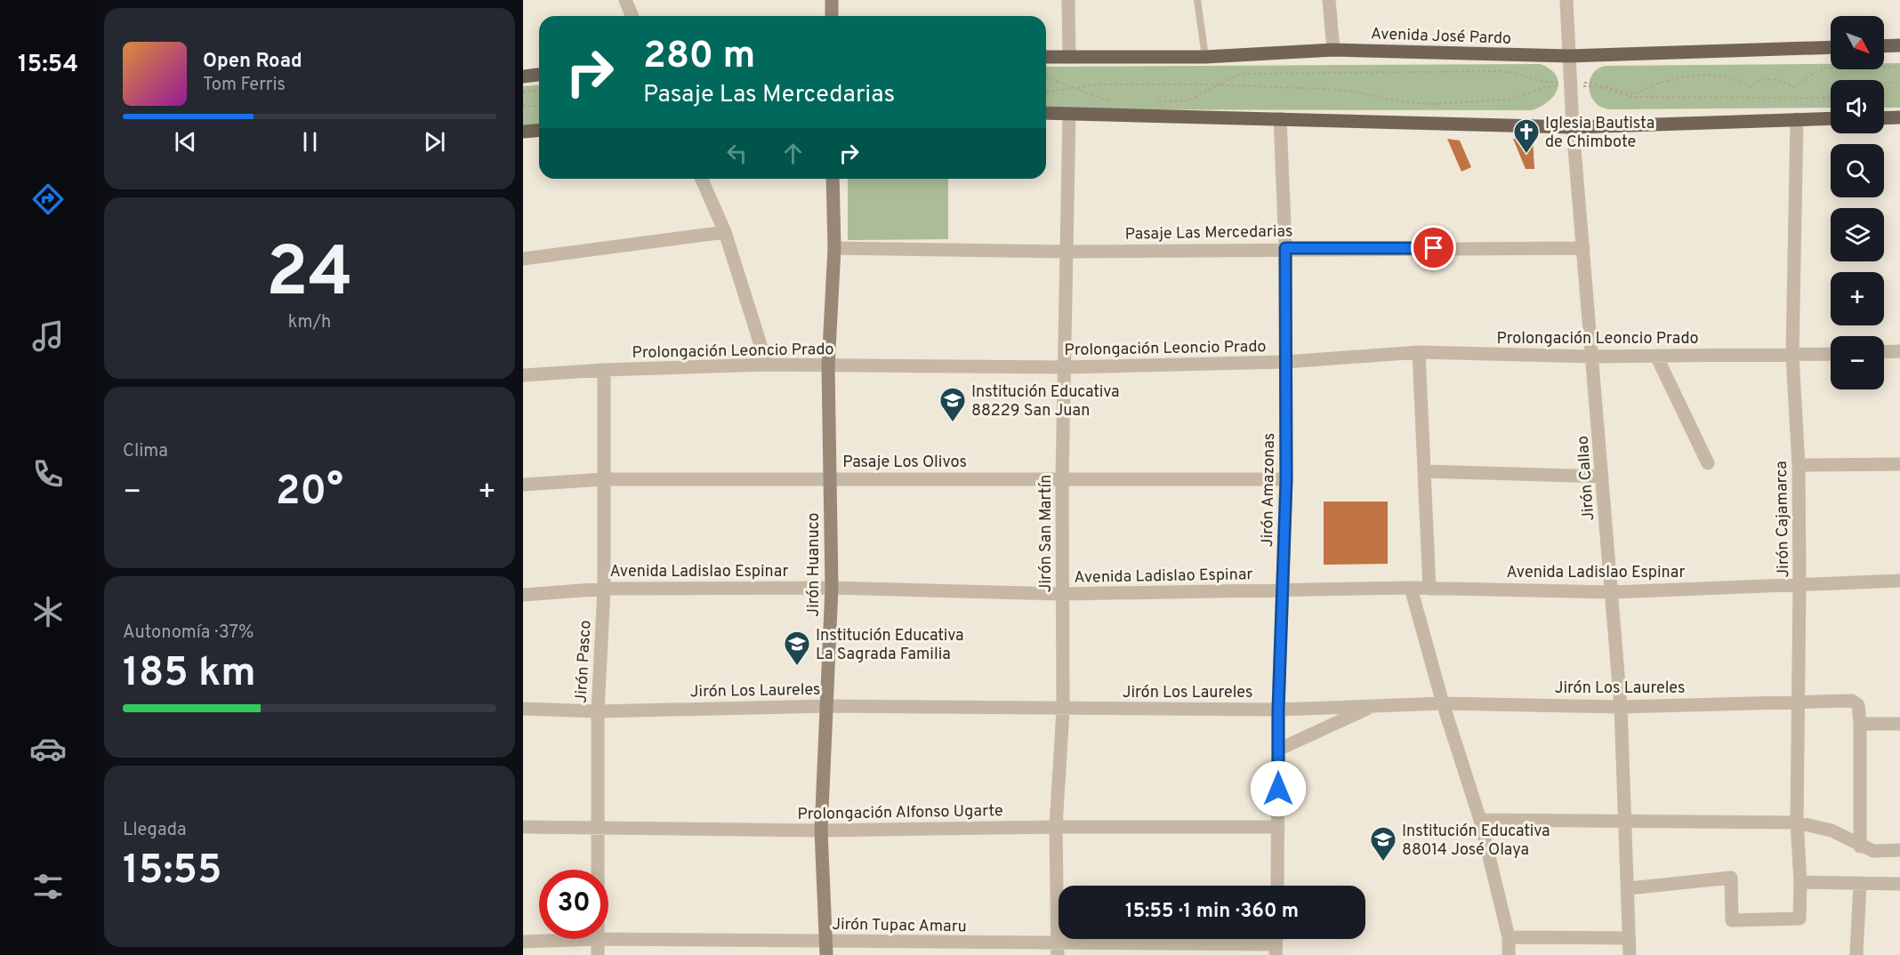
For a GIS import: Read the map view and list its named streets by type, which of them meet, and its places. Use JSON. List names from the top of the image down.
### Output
{
  "streets": {
    "main road": ["Avenida José Pardo", "Jirón Huanuco"],
    "street": [
      "Pasaje Las Mercedarias",
      "Prolongación Leoncio Prado",
      "Pasaje Los Olivos",
      "Jirón Callao",
      "Jirón Amazonas",
      "Jirón Cajamarca",
      "Jirón San Martín",
      "Avenida Ladislao Espinar",
      "Jirón Pasco",
      "Jirón Los Laureles",
      "Prolongación Alfonso Ugarte",
      "Jirón Tupac Amaru"
    ]
  },
  "crossings": [
    ["Avenida José Pardo", "Jirón Callao"],
    ["Pasaje Las Mercedarias", "Jirón Callao"],
    ["Pasaje Las Mercedarias", "Jirón Amazonas"],
    ["Pasaje Las Mercedarias", "Jirón San Martín"],
    ["Pasaje Las Mercedarias", "Jirón Huanuco"],
    ["Prolongación Leoncio Prado", "Jirón Callao"],
    ["Prolongación Leoncio Prado", "Jirón Amazonas"],
    ["Prolongación Leoncio Prado", "Jirón Cajamarca"],
    ["Prolongación Leoncio Prado", "Jirón San Martín"],
    ["Prolongación Leoncio Prado", "Jirón Huanuco"],
    ["Prolongación Leoncio Prado", "Jirón Pasco"],
    ["Pasaje Los Olivos", "Jirón Amazonas"],
    ["Pasaje Los Olivos", "Jirón San Martín"],
    ["Pasaje Los Olivos", "Jirón Huanuco"],
    ["Pasaje Los Olivos", "Jirón Pasco"],
    ["Jirón Callao", "Jirón Cajamarca"],
    ["Jirón Callao", "Avenida Ladislao Espinar"],
    ["Jirón Callao", "Jirón Los Laureles"],
    ["Jirón Amazonas", "Avenida Ladislao Espinar"],
    ["Jirón Amazonas", "Jirón Los Laureles"],
    ["Jirón Amazonas", "Prolongación Alfonso Ugarte"],
    ["Jirón Cajamarca", "Avenida Ladislao Espinar"],
    ["Jirón Cajamarca", "Jirón Los Laureles"],
    ["Jirón San Martín", "Avenida Ladislao Espinar"],
    ["Jirón San Martín", "Jirón Los Laureles"],
    ["Jirón San Martín", "Prolongación Alfonso Ugarte"],
    ["Jirón San Martín", "Jirón Tupac Amaru"],
    ["Jirón Huanuco", "Avenida Ladislao Espinar"],
    ["Jirón Huanuco", "Jirón Los Laureles"],
    ["Jirón Huanuco", "Prolongación Alfonso Ugarte"],
    ["Jirón Huanuco", "Jirón Tupac Amaru"],
    ["Avenida Ladislao Espinar", "Jirón Pasco"],
    ["Jirón Pasco", "Jirón Los Laureles"],
    ["Jirón Pasco", "Prolongación Alfonso Ugarte"],
    ["Jirón Pasco", "Jirón Tupac Amaru"]
  ],
  "places": {
    "church": ["Iglesia Bautista de Chimbote"],
    "school or university": ["Institución Educativa 88229 San Juan", "Institución Educativa La Sagrada Familia", "Institución Educativa 88014 José Olaya"]
  },
  "north": "bottom right",
  "page": {
    "tabs": "15:54",
    "map_buttons": ["+", "−"],
    "turn": ["280 m", "Pasaje Las Mercedarias"],
    "song": ["Open Road", "Tom Ferris"],
    "tile": [
      ["24", "km/h"],
      "Clima",
      ["Autonomía · 37%", "185 km"],
      ["Llegada", "15:55"]
    ],
    "heat": ["−", "20°", "+"],
    "limit": "30",
    "trip": "15:55 · 1 min · 360 m"
  }
}
